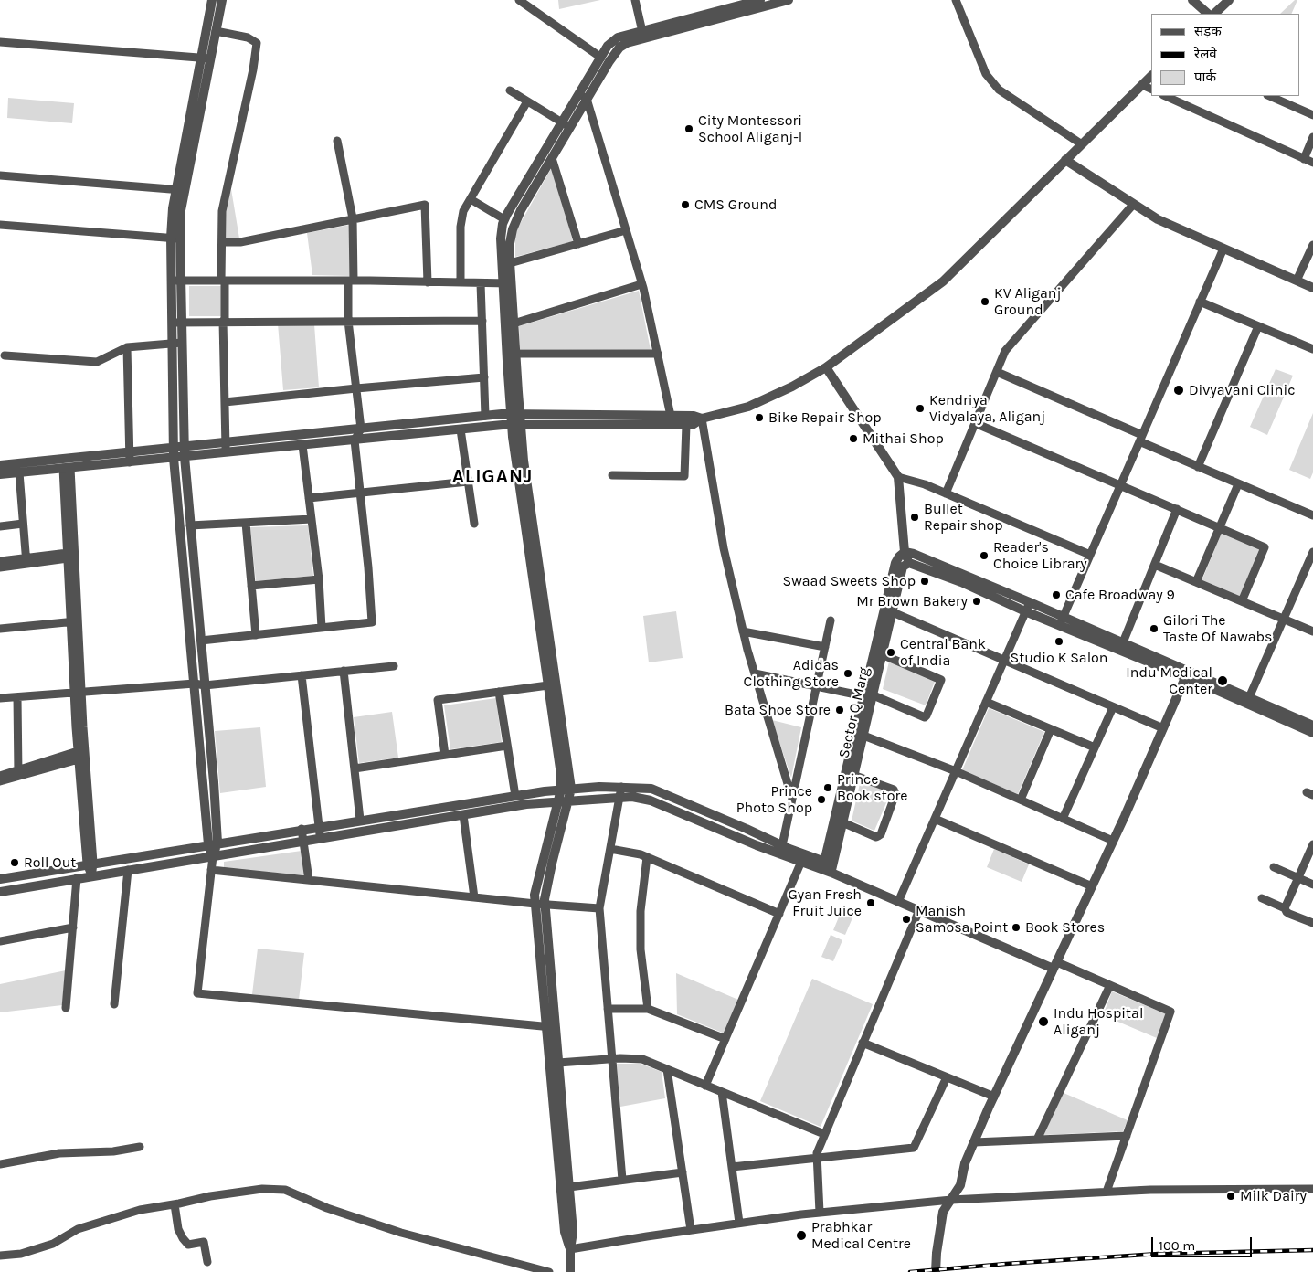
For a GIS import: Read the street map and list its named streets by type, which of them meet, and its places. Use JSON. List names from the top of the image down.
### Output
{
  "streets": {
    "street": ["Sector Q Marg"]
  },
  "districts": ["ALIGANJ"],
  "places": [
    "City Montessori School Aliganj-I",
    "CMS Ground",
    "KV Aliganj Ground",
    "Divyavani Clinic",
    "Kendriya Vidyalaya, Aliganj",
    "Bike Repair Shop",
    "Mithai Shop",
    "Bullet Repair shop",
    "Reader's Choice Library",
    "Swaad Sweets Shop",
    "Cafe Broadway 9",
    "Mr Brown Bakery",
    "Gilori The Taste Of Nawabs",
    "Studio K Salon",
    "Central Bank of India",
    "Adidas Clothing Store",
    "Indu Medical Center",
    "Bata Shoe Store",
    "Prince Book store",
    "Prince Photo Shop",
    "Roll Out",
    "Gyan Fresh Fruit Juice",
    "Manish Samosa Point",
    "Book Stores",
    "Indu Hospital Aliganj",
    "Milk Dairy",
    "Prabhkar Medical Centre"
  ],
  "legend": ["सड़क", "रेलवे", "पार्क"],
  "scale_bar": "100 m"
}
